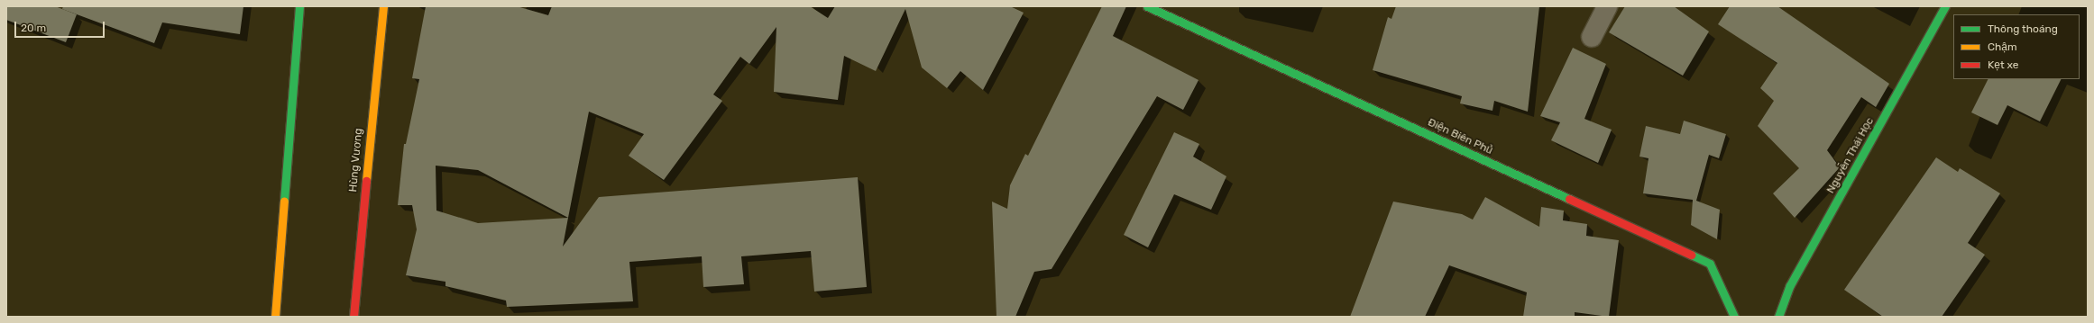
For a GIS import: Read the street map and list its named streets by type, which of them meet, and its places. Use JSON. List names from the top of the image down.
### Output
{
  "streets": {
    "street": ["Điện Biên Phủ", "Nguyễn Thái Học", "Hùng Vương"]
  },
  "legend": ["Thông thoáng", "Chậm", "Kẹt xe"],
  "scale_bar": "20 m"
}
